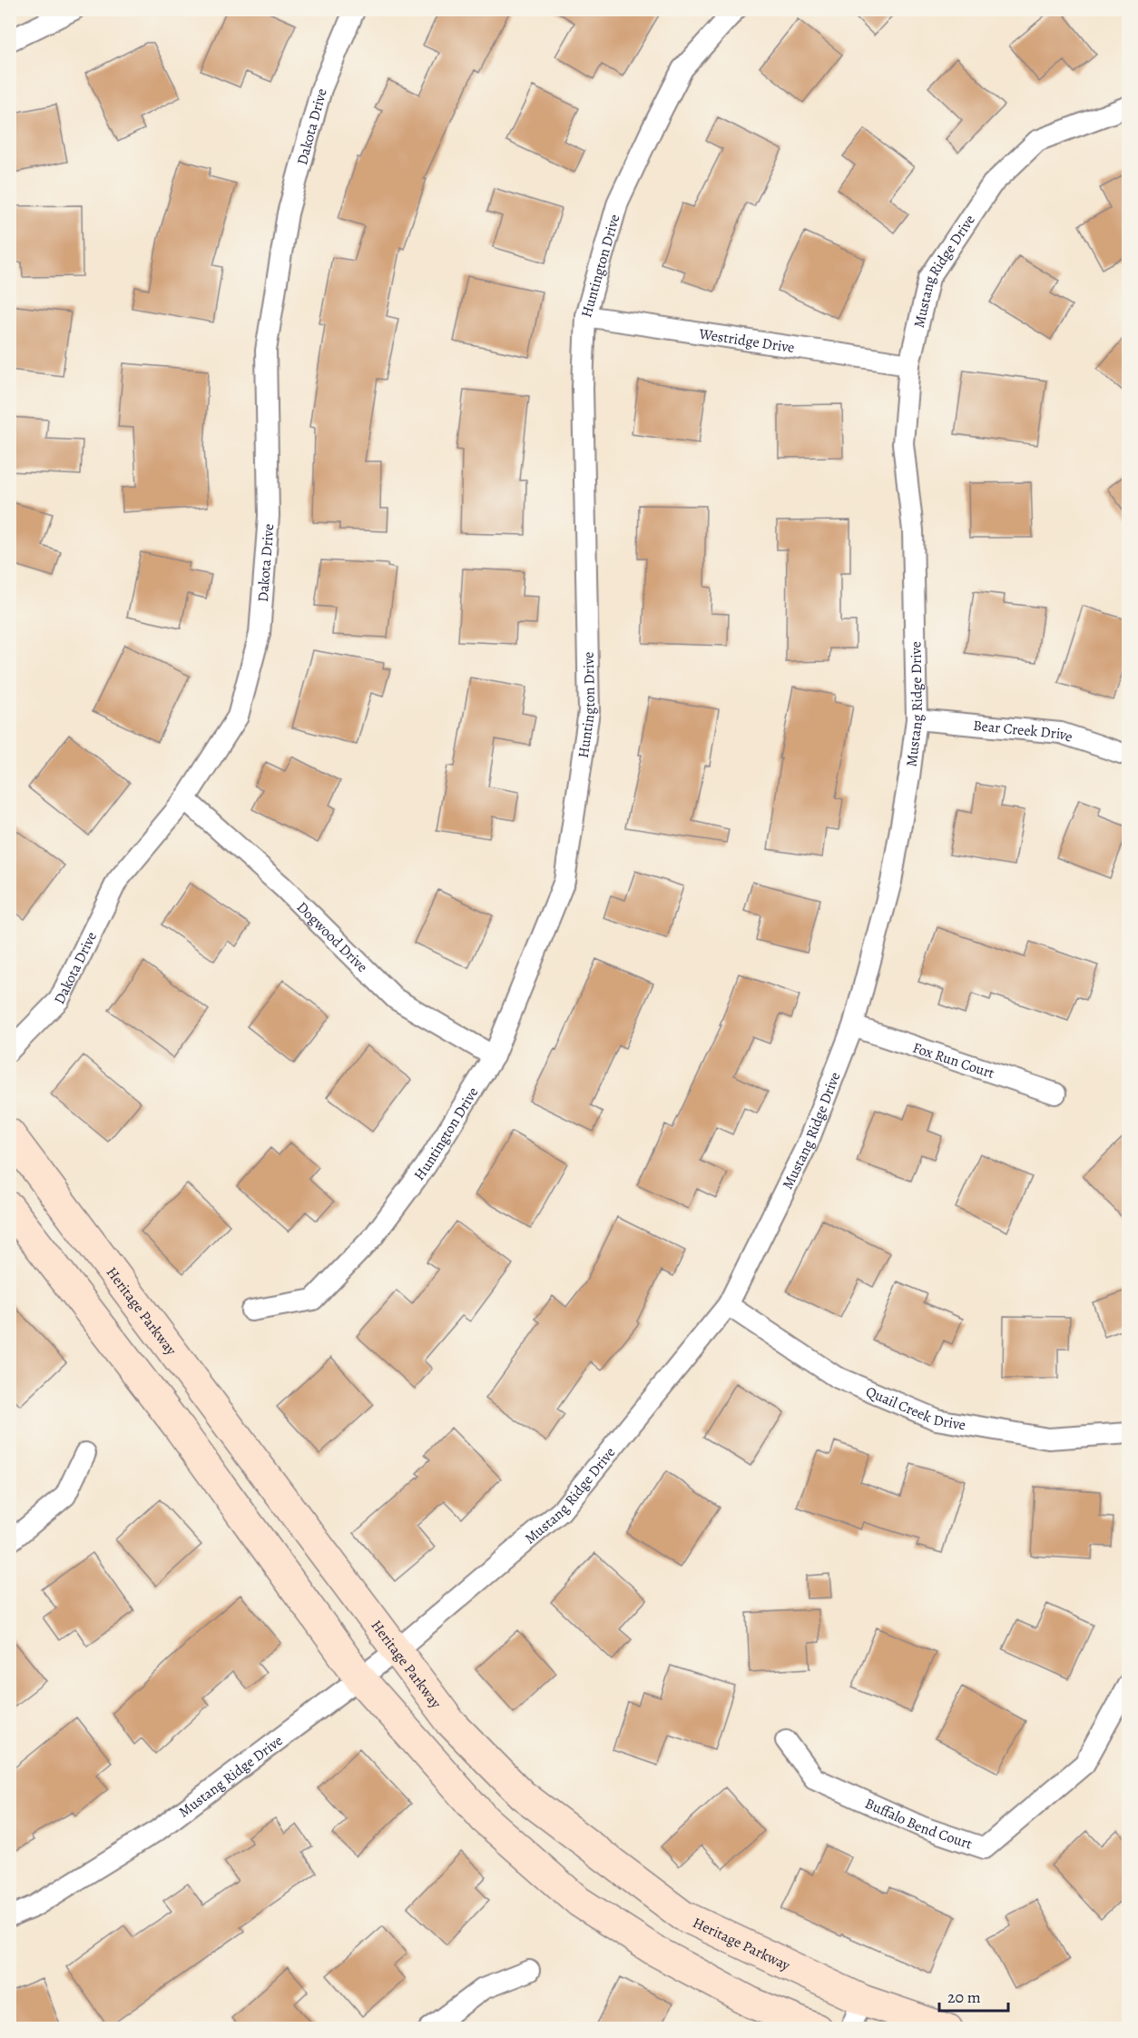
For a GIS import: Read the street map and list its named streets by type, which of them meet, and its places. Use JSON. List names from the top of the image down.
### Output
{
  "streets": {
    "main road": ["Heritage Parkway"],
    "street": [
      "Dakota Drive",
      "Huntington Drive",
      "Mustang Ridge Drive",
      "Westridge Drive",
      "Bear Creek Drive",
      "Dogwood Drive",
      "Fox Run Court",
      "Quail Creek Drive",
      "Buffalo Bend Court"
    ]
  },
  "crossings": [
    ["Dakota Drive", "Dogwood Drive"],
    ["Huntington Drive", "Westridge Drive"],
    ["Huntington Drive", "Dogwood Drive"],
    ["Mustang Ridge Drive", "Westridge Drive"],
    ["Mustang Ridge Drive", "Bear Creek Drive"],
    ["Mustang Ridge Drive", "Fox Run Court"],
    ["Mustang Ridge Drive", "Heritage Parkway"],
    ["Mustang Ridge Drive", "Quail Creek Drive"]
  ],
  "scale_bar": "20 m"
}
